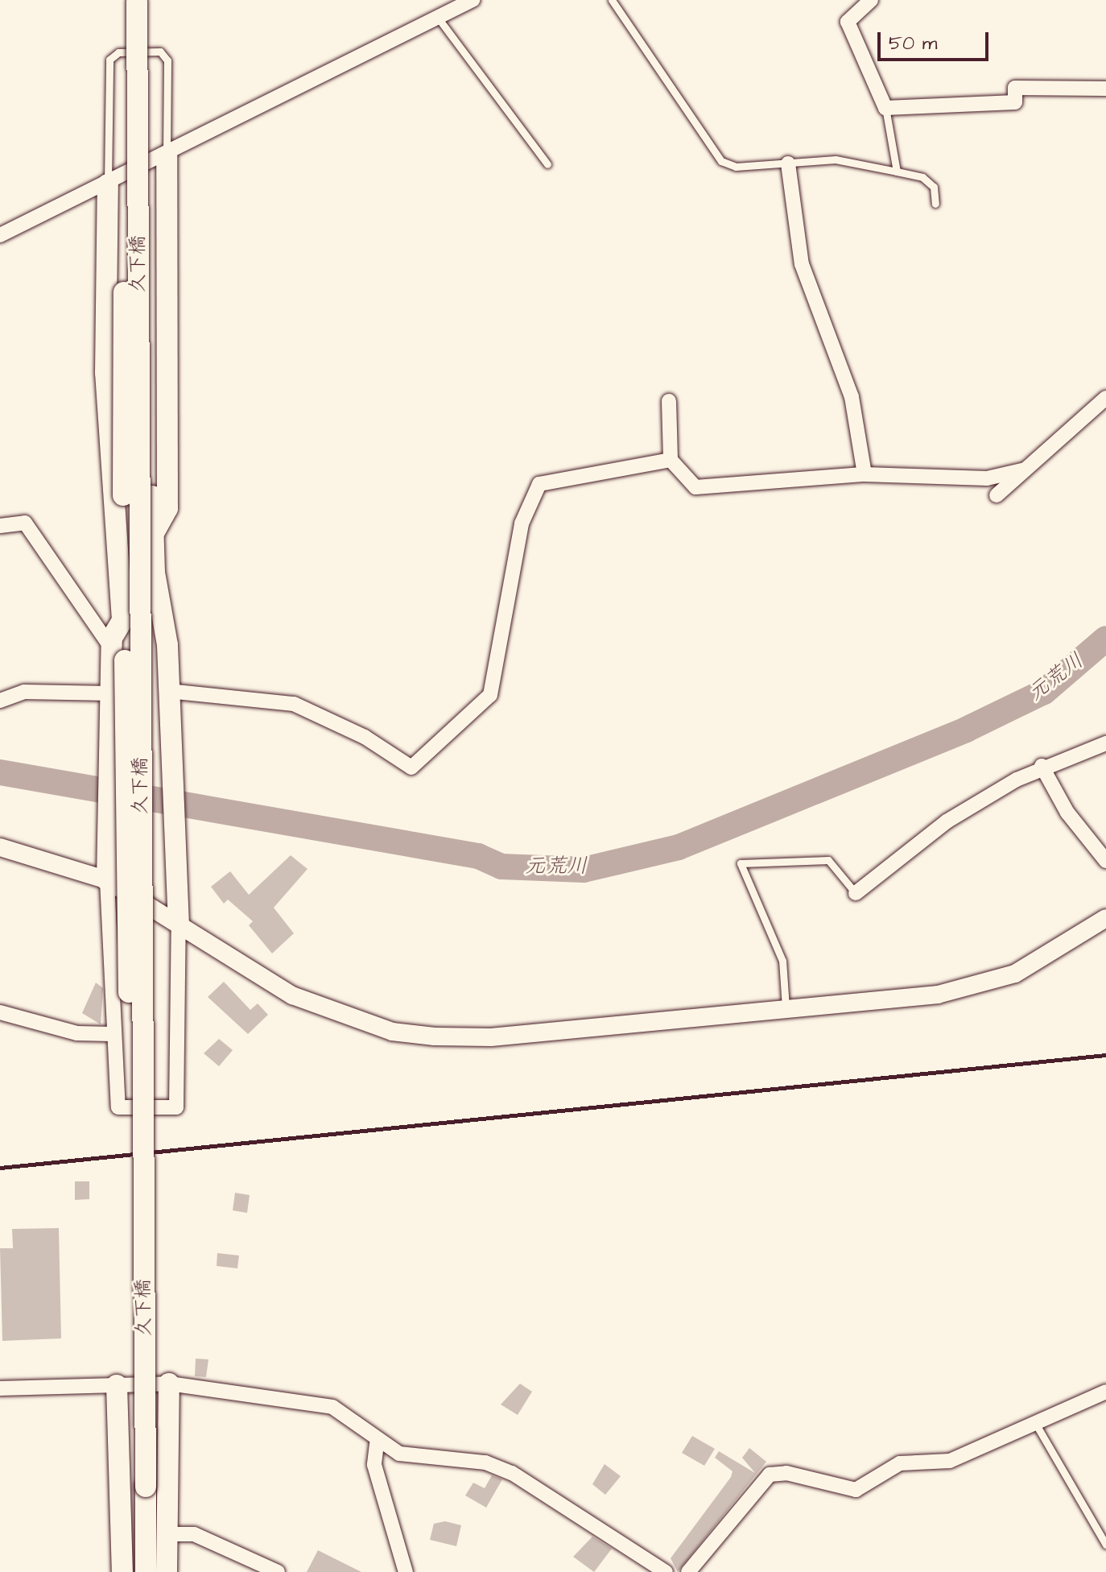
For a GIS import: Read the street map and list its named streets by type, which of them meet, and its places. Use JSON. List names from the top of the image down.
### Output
{
  "streets": {
    "main road": ["久下橋"]
  },
  "water": ["元荒川"],
  "scale_bar": "50 m"
}
